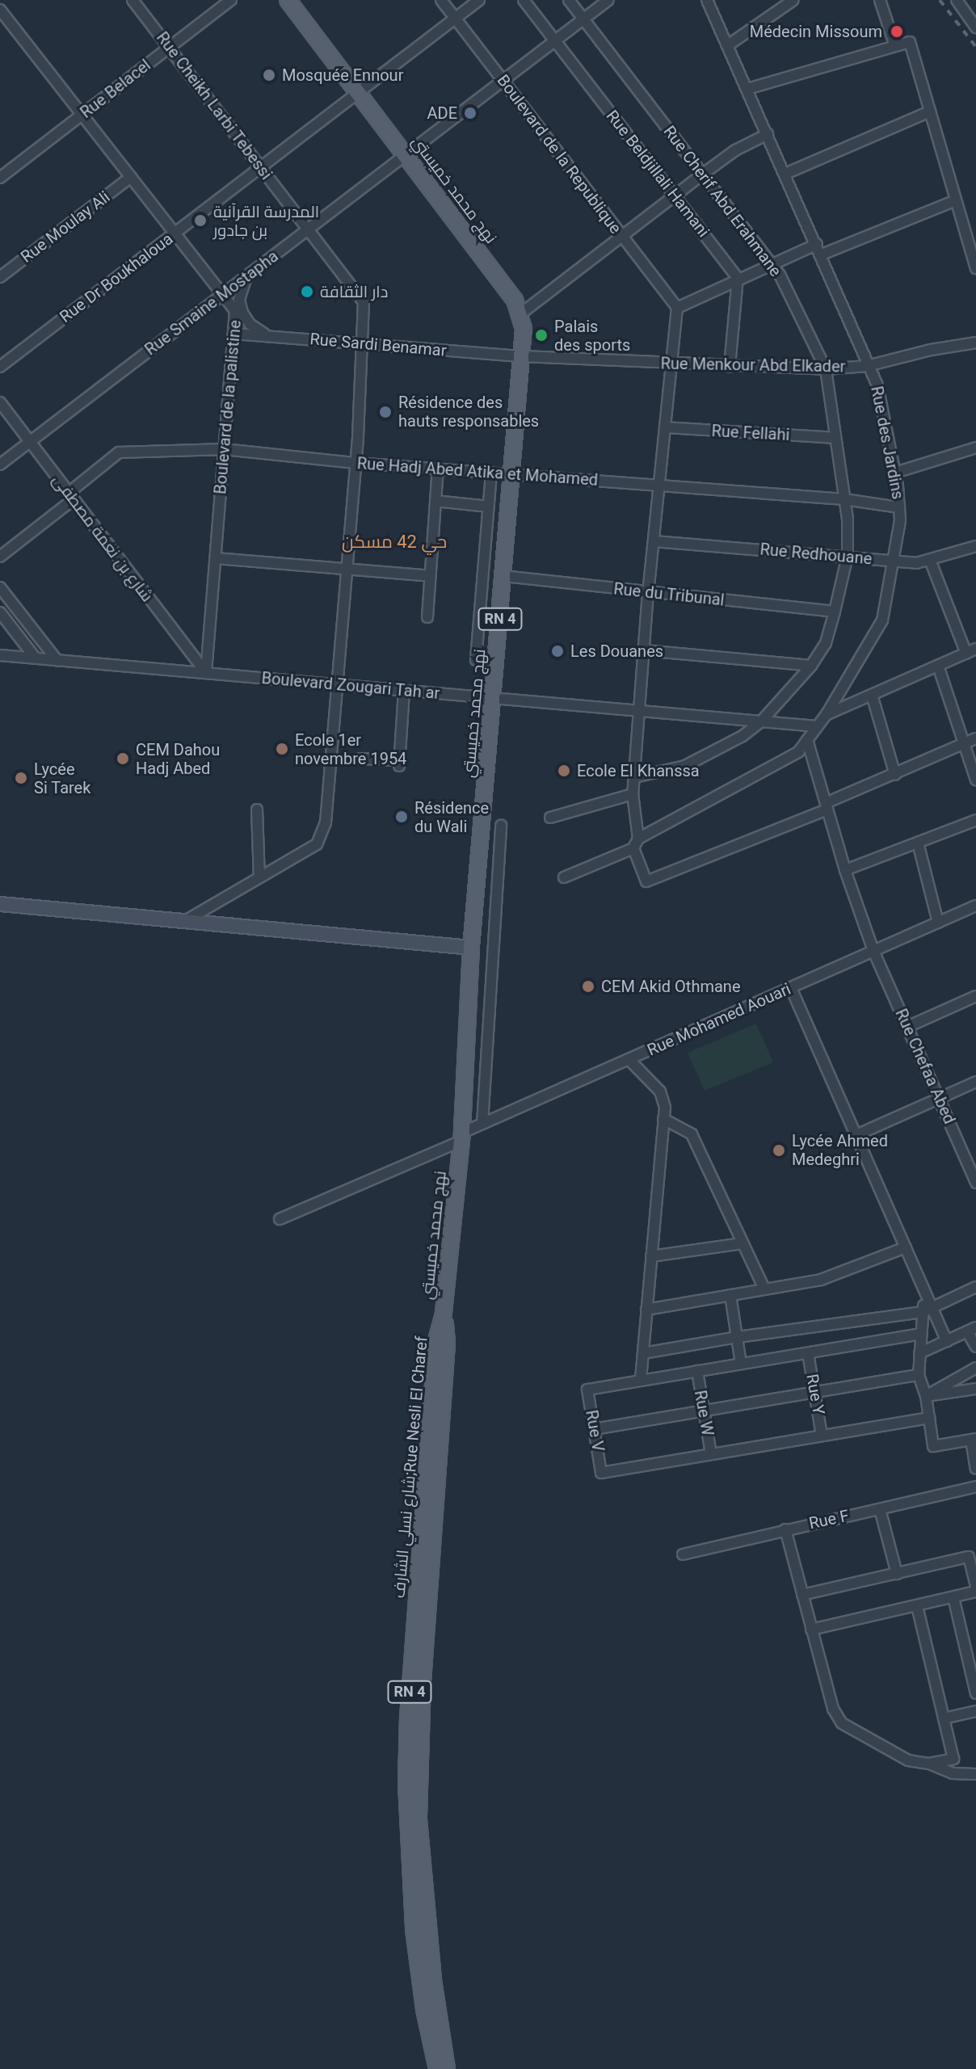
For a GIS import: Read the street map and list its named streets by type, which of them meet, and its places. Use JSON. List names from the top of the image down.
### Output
{
  "streets": {
    "main road": ["نهج محمد خميستي", "RN 4", "شارع نسلي الشارف;Rue Nesli El Charef"],
    "street": [
      "Rue Belacel",
      "Rue Cheikh Larbi Tebessi",
      "Boulevard de la Republique",
      "Rue Beldjillali Hamani",
      "Rue Cherif Abd Erahmane",
      "Rue Moulay Ali",
      "Rue Dr Boukhaloua",
      "Rue Smaine Mostapha",
      "Rue Sardi Benamar",
      "Rue Menkour Abd Elkader",
      "Boulevard de la palistine",
      "Rue Fellahi",
      "Rue des Jardins",
      "Rue Hadj Abed Atika et Mohamed",
      "شارع بن نعمة مصطفى",
      "Rue Redhouane",
      "Rue du Tribunal",
      "Boulevard Zougari Tah ar",
      "Rue Mohamed Aouari",
      "Rue Chefaa Abed",
      "Rue Y",
      "Rue W",
      "Rue V",
      "Rue F"
    ]
  },
  "crossings": [
    ["Rue Belacel", "Rue Cheikh Larbi Tebessi"],
    ["Rue Belacel", "Boulevard de la palistine"],
    ["Rue Cheikh Larbi Tebessi", "Rue Dr Boukhaloua"],
    ["Rue Cheikh Larbi Tebessi", "Rue Smaine Mostapha"],
    ["Rue Cheikh Larbi Tebessi", "Rue Sardi Benamar"],
    ["Rue Cheikh Larbi Tebessi", "Rue Hadj Abed Atika et Mohamed"],
    ["Rue Cheikh Larbi Tebessi", "Boulevard Zougari Tah ar"],
    ["Boulevard de la Republique", "Rue Dr Boukhaloua"],
    ["Boulevard de la Republique", "Rue Smaine Mostapha"],
    ["Rue Beldjillali Hamani", "Rue Smaine Mostapha"],
    ["نهج محمد خميستي", "Rue Dr Boukhaloua"],
    ["نهج محمد خميستي", "Rue Smaine Mostapha"],
    ["نهج محمد خميستي", "Rue Sardi Benamar"],
    ["نهج محمد خميستي", "Rue Menkour Abd Elkader"],
    ["نهج محمد خميستي", "Rue Hadj Abed Atika et Mohamed"],
    ["نهج محمد خميستي", "Rue du Tribunal"],
    ["نهج محمد خميستي", "Boulevard Zougari Tah ar"],
    ["نهج محمد خميستي", "Rue Mohamed Aouari"],
    ["نهج محمد خميستي", "شارع نسلي الشارف;Rue Nesli El Charef"],
    ["Rue Cherif Abd Erahmane", "Rue Smaine Mostapha"],
    ["Rue Cherif Abd Erahmane", "Rue Menkour Abd Elkader"],
    ["Rue Cherif Abd Erahmane", "Rue Fellahi"],
    ["Rue Cherif Abd Erahmane", "Rue Hadj Abed Atika et Mohamed"],
    ["Rue Cherif Abd Erahmane", "Rue Redhouane"],
    ["Rue Cherif Abd Erahmane", "Rue du Tribunal"],
    ["Rue Cherif Abd Erahmane", "Boulevard Zougari Tah ar"],
    ["Rue Moulay Ali", "Boulevard de la palistine"],
    ["Rue Dr Boukhaloua", "Boulevard de la palistine"],
    ["Rue Smaine Mostapha", "Boulevard de la palistine"],
    ["Rue Smaine Mostapha", "شارع بن نعمة مصطفى"],
    ["Rue Sardi Benamar", "Rue Menkour Abd Elkader"],
    ["Rue Sardi Benamar", "Boulevard de la palistine"],
    ["Rue Menkour Abd Elkader", "Rue des Jardins"],
    ["Boulevard de la palistine", "Rue Hadj Abed Atika et Mohamed"],
    ["Boulevard de la palistine", "شارع بن نعمة مصطفى"],
    ["Boulevard de la palistine", "Boulevard Zougari Tah ar"],
    ["Rue des Jardins", "Rue Hadj Abed Atika et Mohamed"],
    ["Rue des Jardins", "Rue Redhouane"],
    ["Rue des Jardins", "Boulevard Zougari Tah ar"],
    ["Rue des Jardins", "Rue Chefaa Abed"],
    ["Rue Hadj Abed Atika et Mohamed", "شارع بن نعمة مصطفى"],
    ["شارع بن نعمة مصطفى", "Boulevard Zougari Tah ar"],
    ["Rue Mohamed Aouari", "Rue Chefaa Abed"],
    ["Rue W", "Rue V"]
  ],
  "districts": ["حي 42 مسكن"],
  "places": [
    "Médecin Missoum",
    "Mosquée Ennour",
    "ADE",
    "المدرسة القرآنية بن جادور",
    "دار الثقافة",
    "Palais des sports",
    "Résidence des hauts responsables",
    "Les Douanes",
    "Ecole 1er novembre 1954",
    "CEM Dahou Hadj Abed",
    "Ecole El Khanssa",
    "Lycée Si Tarek",
    "Résidence du Wali",
    "CEM Akid Othmane",
    "Lycée Ahmed Medeghri"
  ]
}
